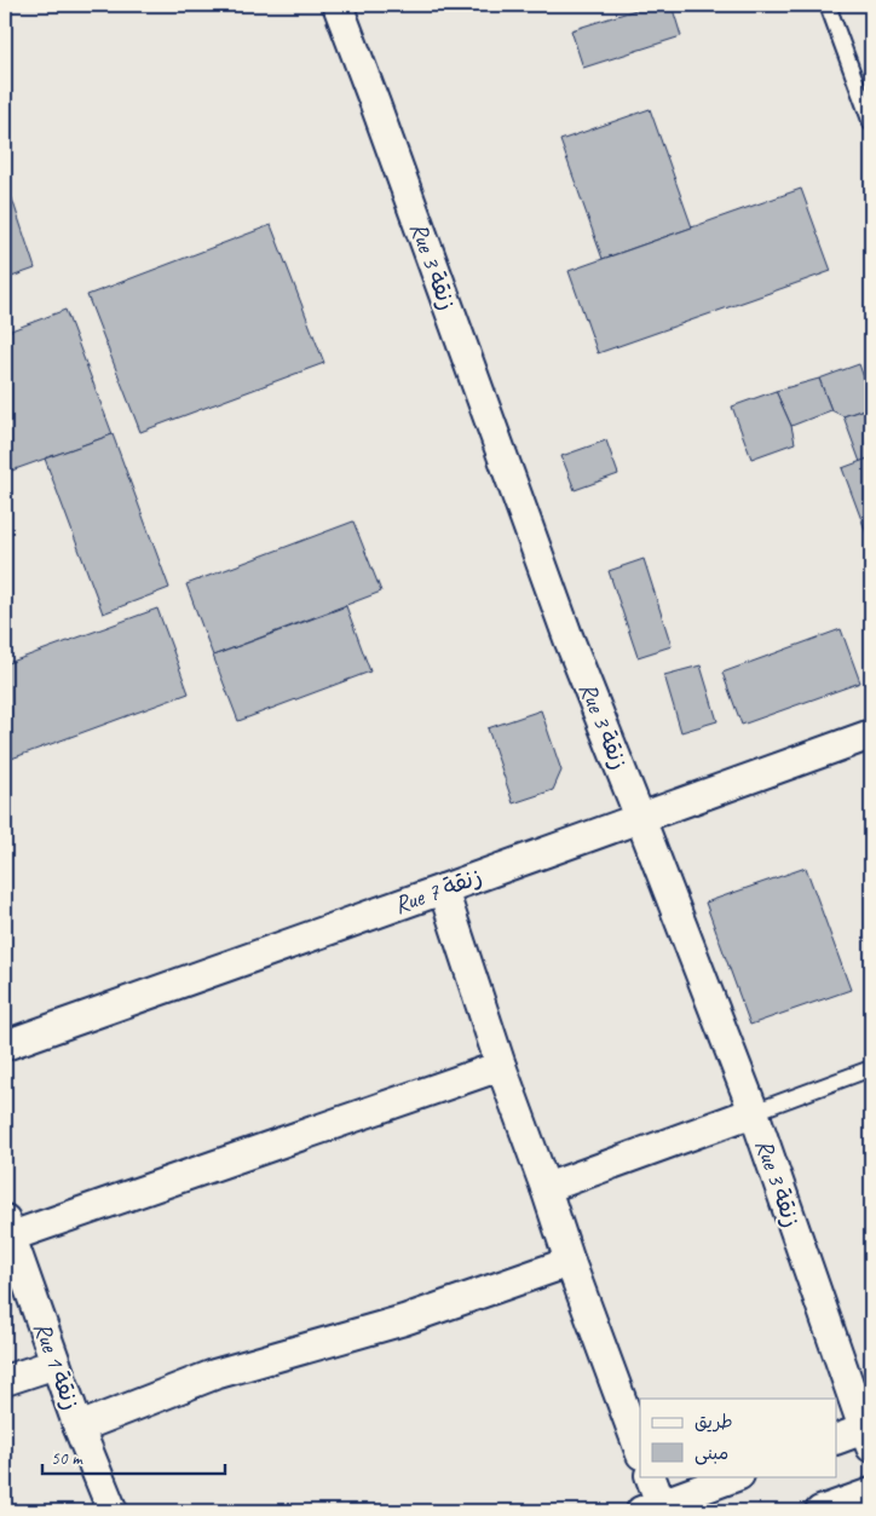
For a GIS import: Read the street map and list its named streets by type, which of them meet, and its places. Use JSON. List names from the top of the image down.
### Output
{
  "streets": {
    "street": ["Rue 3 زنقة", "Rue 7 زنقة", "Rue 1 زنقة"]
  },
  "crossings": [
    ["Rue 3 زنقة", "Rue 7 زنقة"]
  ],
  "legend": ["طريق", "مبنى"],
  "scale_bar": "50 m"
}
